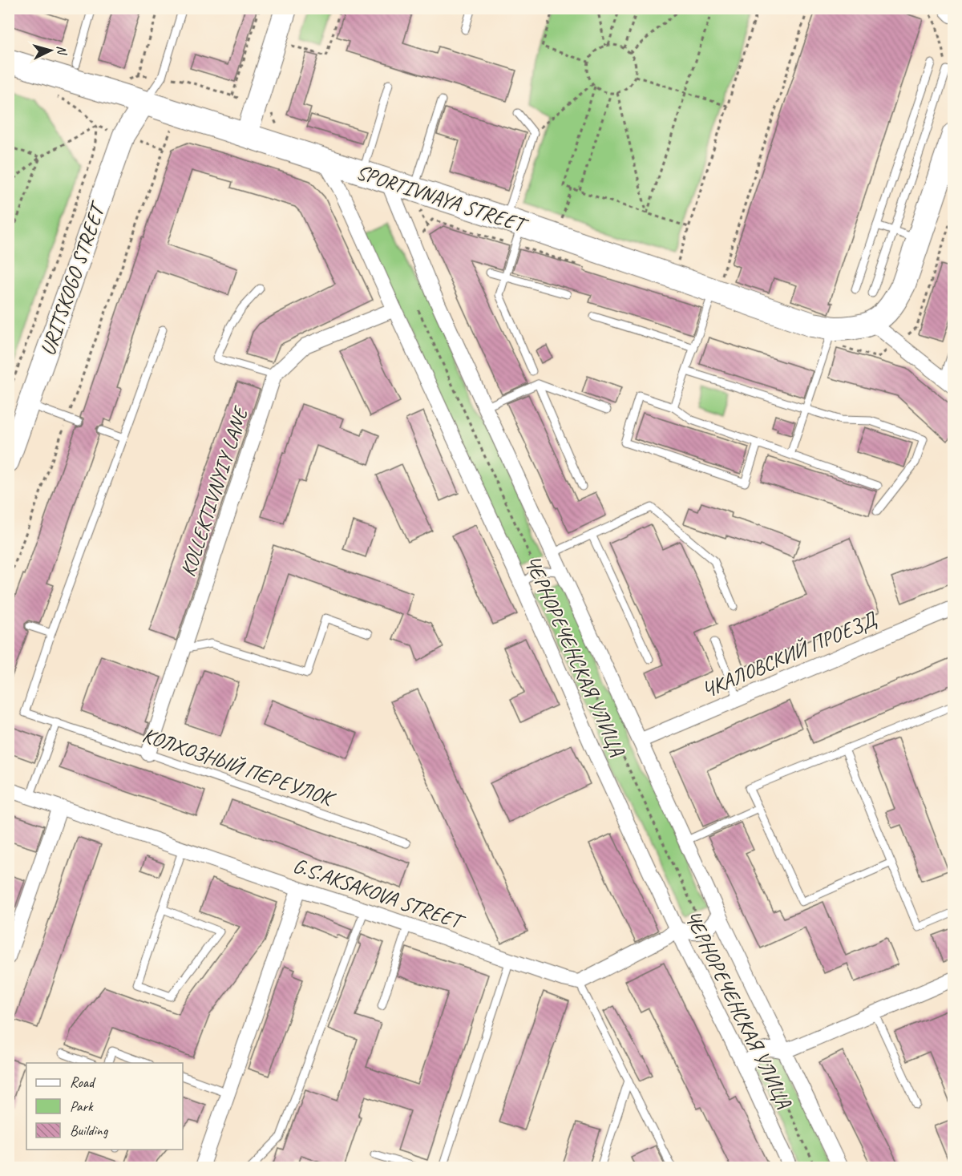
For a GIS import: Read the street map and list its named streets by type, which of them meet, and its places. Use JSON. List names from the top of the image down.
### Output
{
  "streets": {
    "main road": ["SPORTIVNAYA STREET", "URITSKOGO STREET"],
    "street": [
      "KOLLEKTIVNYIY LANE",
      "ЧКАЛОВСКИЙ ПРОЕЗД",
      "ЧЕРНОРЕЧЕНСКАЯ УЛИЦА",
      "G.S.AKSAKOVA STREET"
    ],
    "lane": ["КОЛХОЗНЫЙ ПЕРЕУЛОК"]
  },
  "crossings": [
    ["SPORTIVNAYA STREET", "URITSKOGO STREET"],
    ["SPORTIVNAYA STREET", "ЧЕРНОРЕЧЕНСКАЯ УЛИЦА"],
    ["KOLLEKTIVNYIY LANE", "ЧЕРНОРЕЧЕНСКАЯ УЛИЦА"],
    ["KOLLEKTIVNYIY LANE", "КОЛХОЗНЫЙ ПЕРЕУЛОК"],
    ["ЧКАЛОВСКИЙ ПРОЕЗД", "ЧЕРНОРЕЧЕНСКАЯ УЛИЦА"]
  ],
  "legend": ["Road", "Park", "Building"],
  "north": "right"
}
